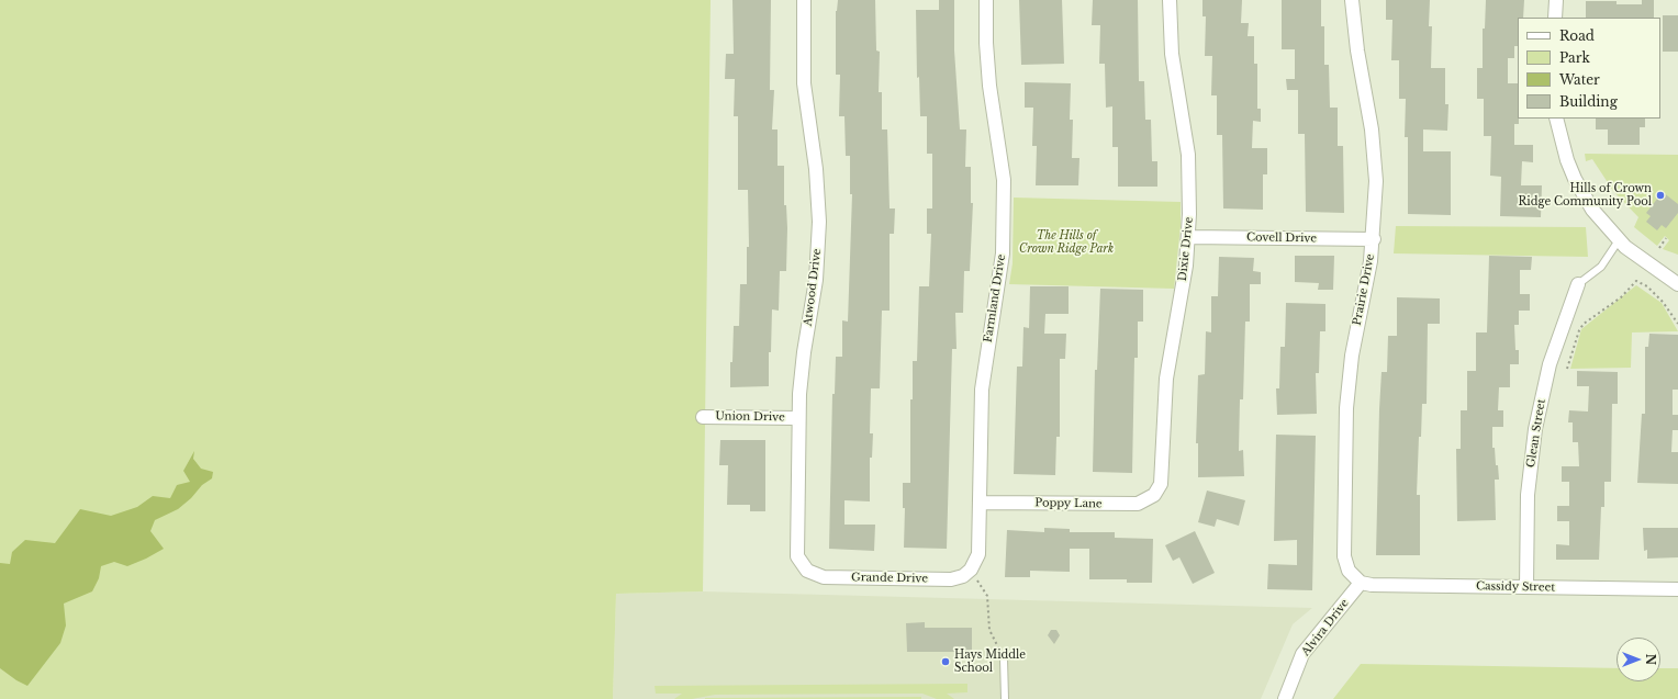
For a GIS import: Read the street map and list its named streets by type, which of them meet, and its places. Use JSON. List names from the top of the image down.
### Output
{
  "streets": {
    "street": [
      "Covell Drive",
      "Dixie Drive",
      "Atwood Drive",
      "Prairie Drive",
      "Farmland Drive",
      "Union Drive",
      "Glean Street",
      "Poppy Lane",
      "Grande Drive",
      "Cassidy Street",
      "Alvira Drive"
    ]
  },
  "crossings": [
    ["Covell Drive", "Dixie Drive"],
    ["Covell Drive", "Prairie Drive"],
    ["Dixie Drive", "Poppy Lane"],
    ["Atwood Drive", "Union Drive"],
    ["Atwood Drive", "Grande Drive"],
    ["Prairie Drive", "Cassidy Street"],
    ["Prairie Drive", "Alvira Drive"],
    ["Farmland Drive", "Poppy Lane"],
    ["Farmland Drive", "Grande Drive"],
    ["Glean Street", "Cassidy Street"],
    ["Cassidy Street", "Alvira Drive"]
  ],
  "parks": ["The Hills of Crown Ridge Park"],
  "places": ["Hills of Crown Ridge Community Pool", "Hays Middle School"],
  "legend": [
    "Road",
    "Park",
    "Water",
    "Building"
  ],
  "north": "right"
}
